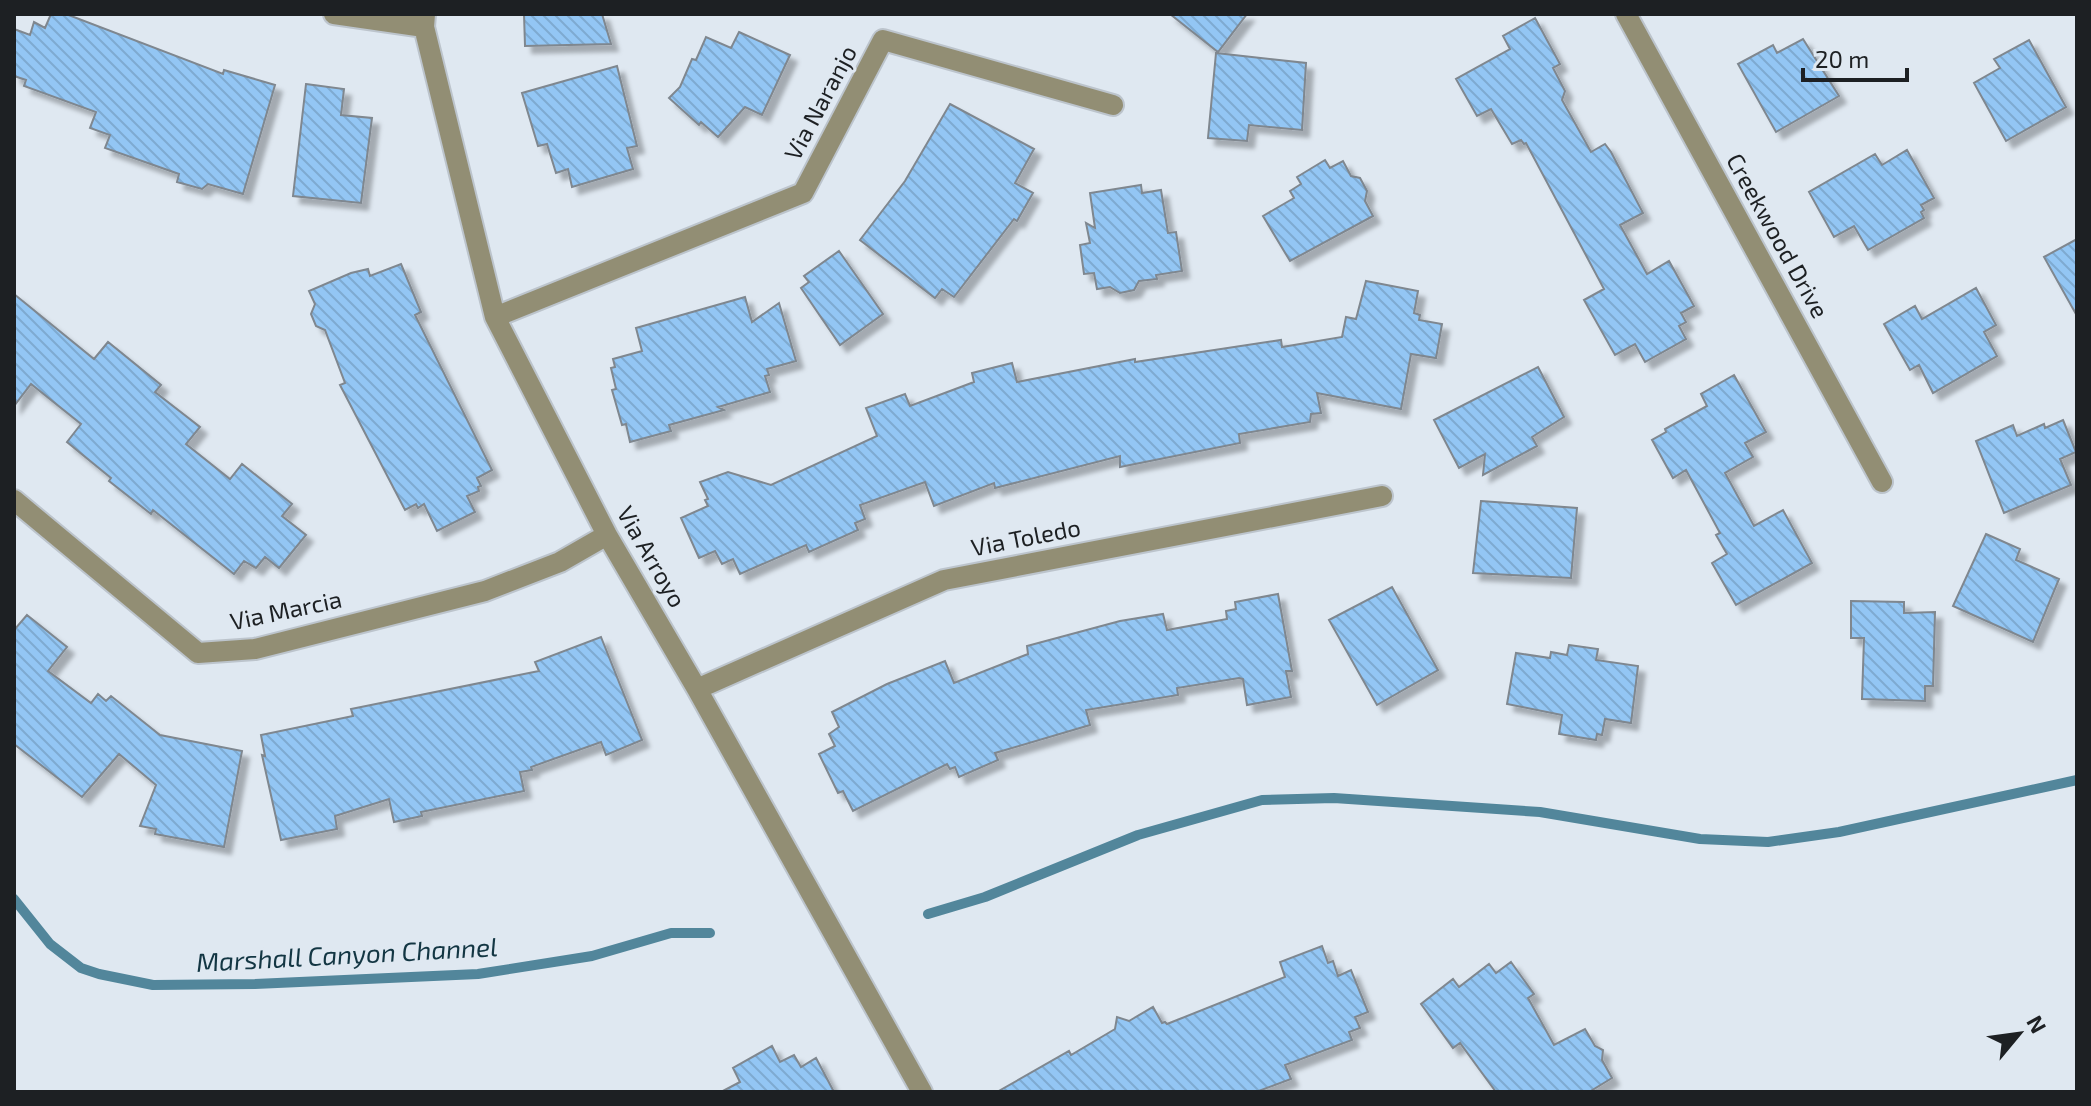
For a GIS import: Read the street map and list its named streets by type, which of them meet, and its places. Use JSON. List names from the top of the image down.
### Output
{
  "streets": {
    "street": [
      "Via Naranjo",
      "Creekwood Drive",
      "Via Toledo",
      "Via Arroyo",
      "Via Marcia"
    ]
  },
  "crossings": [
    ["Via Naranjo", "Via Arroyo"],
    ["Via Toledo", "Via Arroyo"],
    ["Via Arroyo", "Via Marcia"]
  ],
  "water": ["Marshall Canyon Channel"],
  "scale_bar": "20 m",
  "north": "top right"
}
